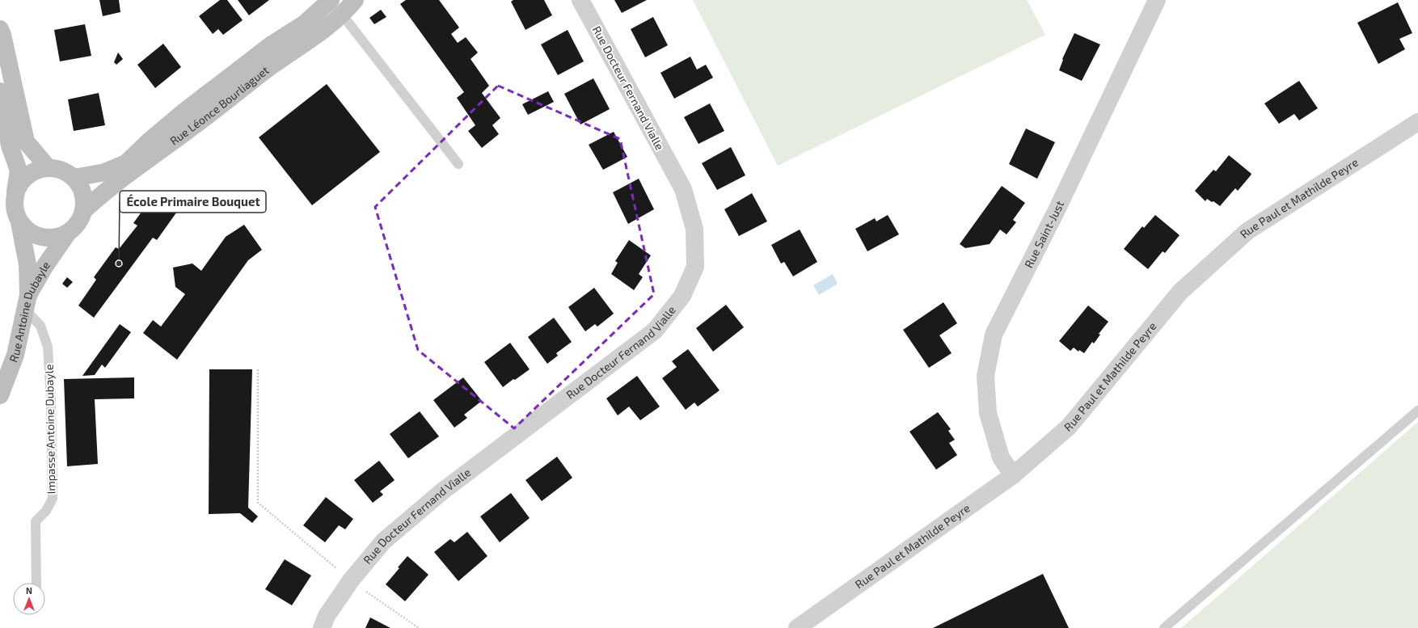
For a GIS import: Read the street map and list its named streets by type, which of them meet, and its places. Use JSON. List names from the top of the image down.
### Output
{
  "streets": {
    "main road": ["Rue Léonce Bourliaguet", "Rue Antoine Dubayle"],
    "street": ["Rue Docteur Fernand Vialle", "Rue Paul et Mathilde Peyre", "Rue Saint-Just"],
    "lane": ["Impasse Antoine Dubayle"]
  },
  "crossings": [
    ["Rue Léonce Bourliaguet", "Rue Antoine Dubayle"],
    ["Rue Paul et Mathilde Peyre", "Rue Saint-Just"],
    ["Rue Antoine Dubayle", "Impasse Antoine Dubayle"]
  ],
  "places": ["École Primaire Bouquet"],
  "north": "top"
}
